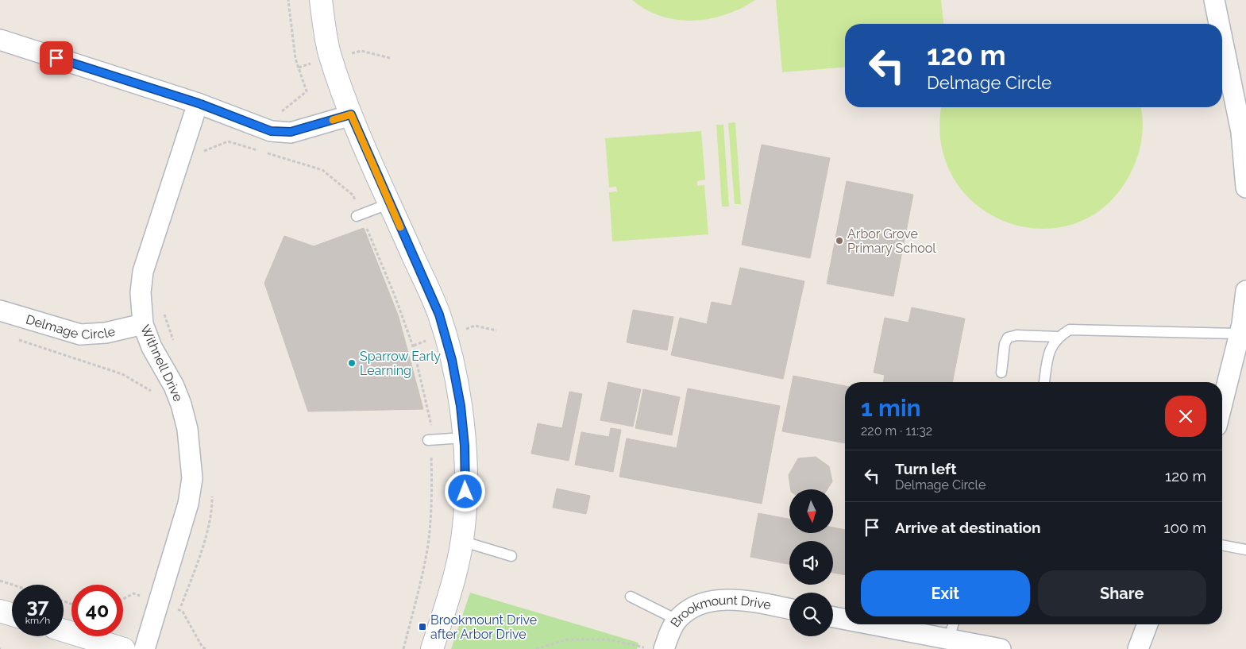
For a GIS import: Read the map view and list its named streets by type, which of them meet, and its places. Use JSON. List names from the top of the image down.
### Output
{
  "streets": {
    "street": ["Delmage Circle", "Withnell Drive", "Brookmount Drive"]
  },
  "crossings": [
    ["Delmage Circle", "Withnell Drive"]
  ],
  "places": {
    "other": ["Arbor Grove Primary School", "Sparrow Early Learning"],
    "transit": ["Brookmount Drive after Arbor Drive"]
  },
  "north": "bottom",
  "page": {
    "turn": ["120 m", "Delmage Circle"],
    "heading": ["1 min", "220 m · 11:32"],
    "list": [
      {
        "name": "Turn left",
        "note": "Delmage Circle",
        "value": "120 m"
      },
      {
        "name": "Arrive at destination",
        "value": "100 m"
      }
    ],
    "buttons": ["Exit", "Share"],
    "speed": "37 km/h",
    "limit": "40"
  }
}
